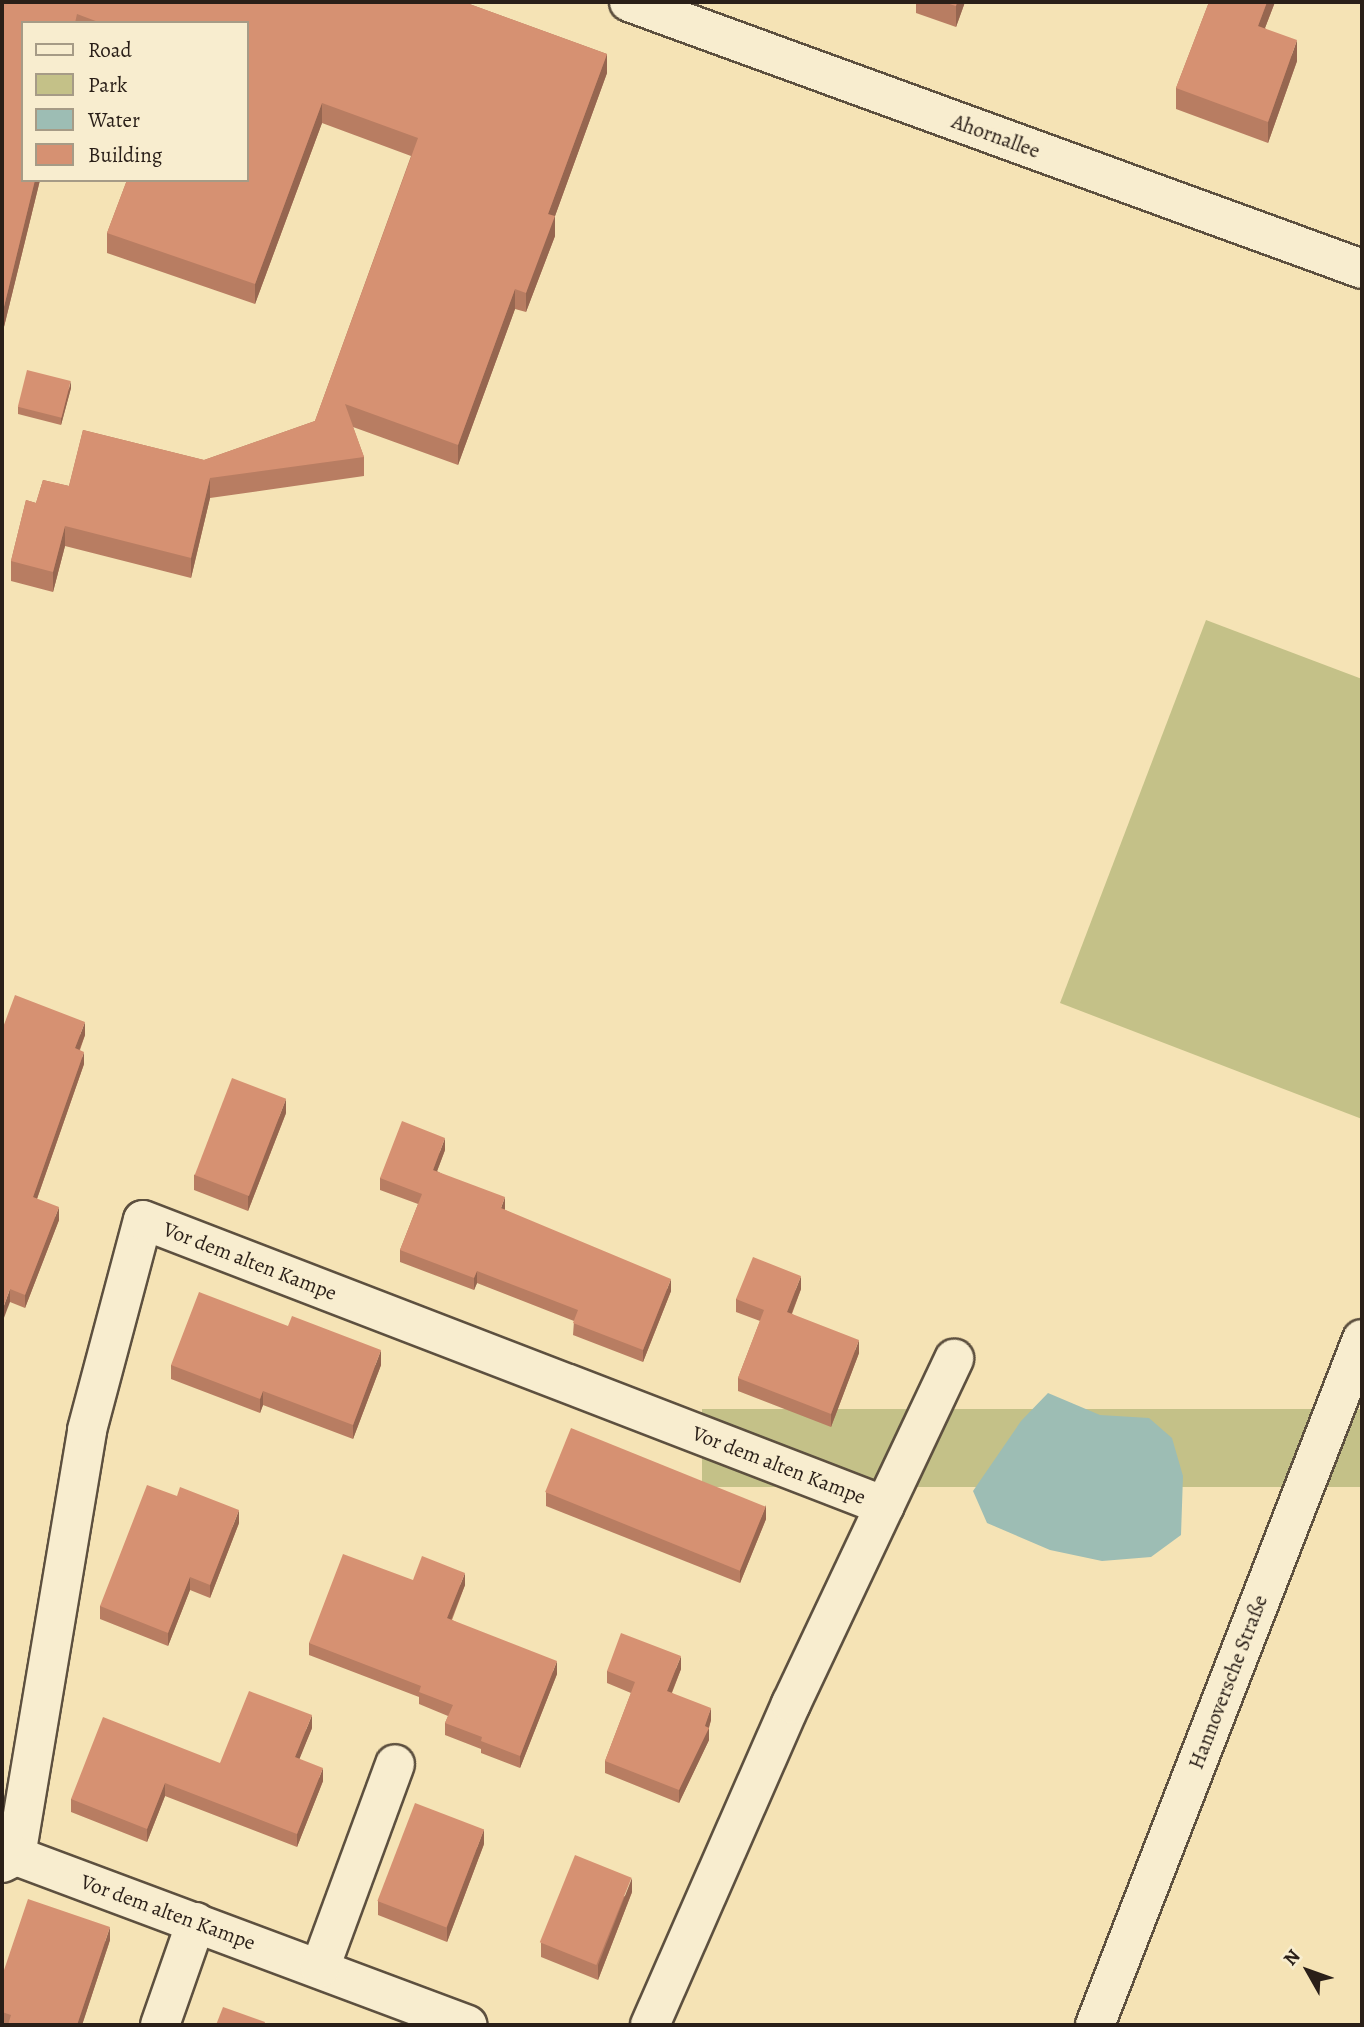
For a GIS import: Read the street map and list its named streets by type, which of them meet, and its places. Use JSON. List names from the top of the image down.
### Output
{
  "streets": {
    "street": ["Ahornallee", "Vor dem alten Kampe", "Hannoversche Straße"]
  },
  "legend": [
    "Road",
    "Park",
    "Water",
    "Building"
  ],
  "north": "top left"
}
